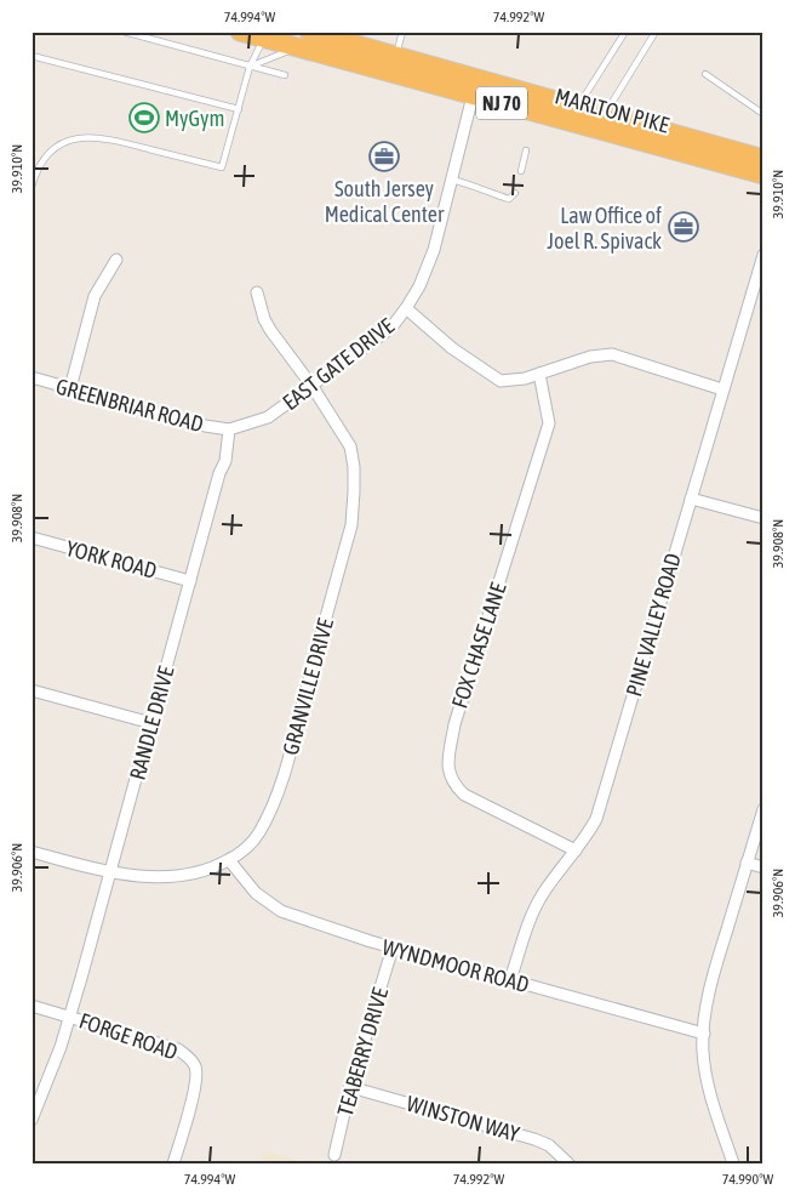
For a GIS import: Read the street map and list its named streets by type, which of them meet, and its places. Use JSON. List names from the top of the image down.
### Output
{
  "streets": {
    "highway": ["NJ 70", "MARLTON PIKE"],
    "street": [
      "EAST GATE DRIVE",
      "GREENBRIAR ROAD",
      "YORK ROAD",
      "PINE VALLEY ROAD",
      "FOX CHASE LANE",
      "GRANVILLE DRIVE",
      "RANDLE DRIVE",
      "WYNDMOOR ROAD",
      "FORGE ROAD",
      "TEABERRY DRIVE",
      "WINSTON WAY"
    ]
  },
  "crossings": [
    ["MARLTON PIKE", "EAST GATE DRIVE"],
    ["EAST GATE DRIVE", "GREENBRIAR ROAD"],
    ["EAST GATE DRIVE", "GRANVILLE DRIVE"],
    ["EAST GATE DRIVE", "RANDLE DRIVE"],
    ["GREENBRIAR ROAD", "RANDLE DRIVE"],
    ["YORK ROAD", "RANDLE DRIVE"],
    ["PINE VALLEY ROAD", "FOX CHASE LANE"],
    ["PINE VALLEY ROAD", "WYNDMOOR ROAD"],
    ["GRANVILLE DRIVE", "RANDLE DRIVE"],
    ["GRANVILLE DRIVE", "WYNDMOOR ROAD"],
    ["RANDLE DRIVE", "FORGE ROAD"],
    ["WYNDMOOR ROAD", "TEABERRY DRIVE"],
    ["TEABERRY DRIVE", "WINSTON WAY"]
  ],
  "places": {
    "sports": ["MyGym"],
    "office": ["South Jersey Medical Center", "Law Office of Joel R. Spivack"]
  },
  "coordinates": [
    "74.994°W",
    "74.992°W",
    "39.910°N",
    "39.908°N",
    "39.906°N",
    "74.990°W"
  ]
}
